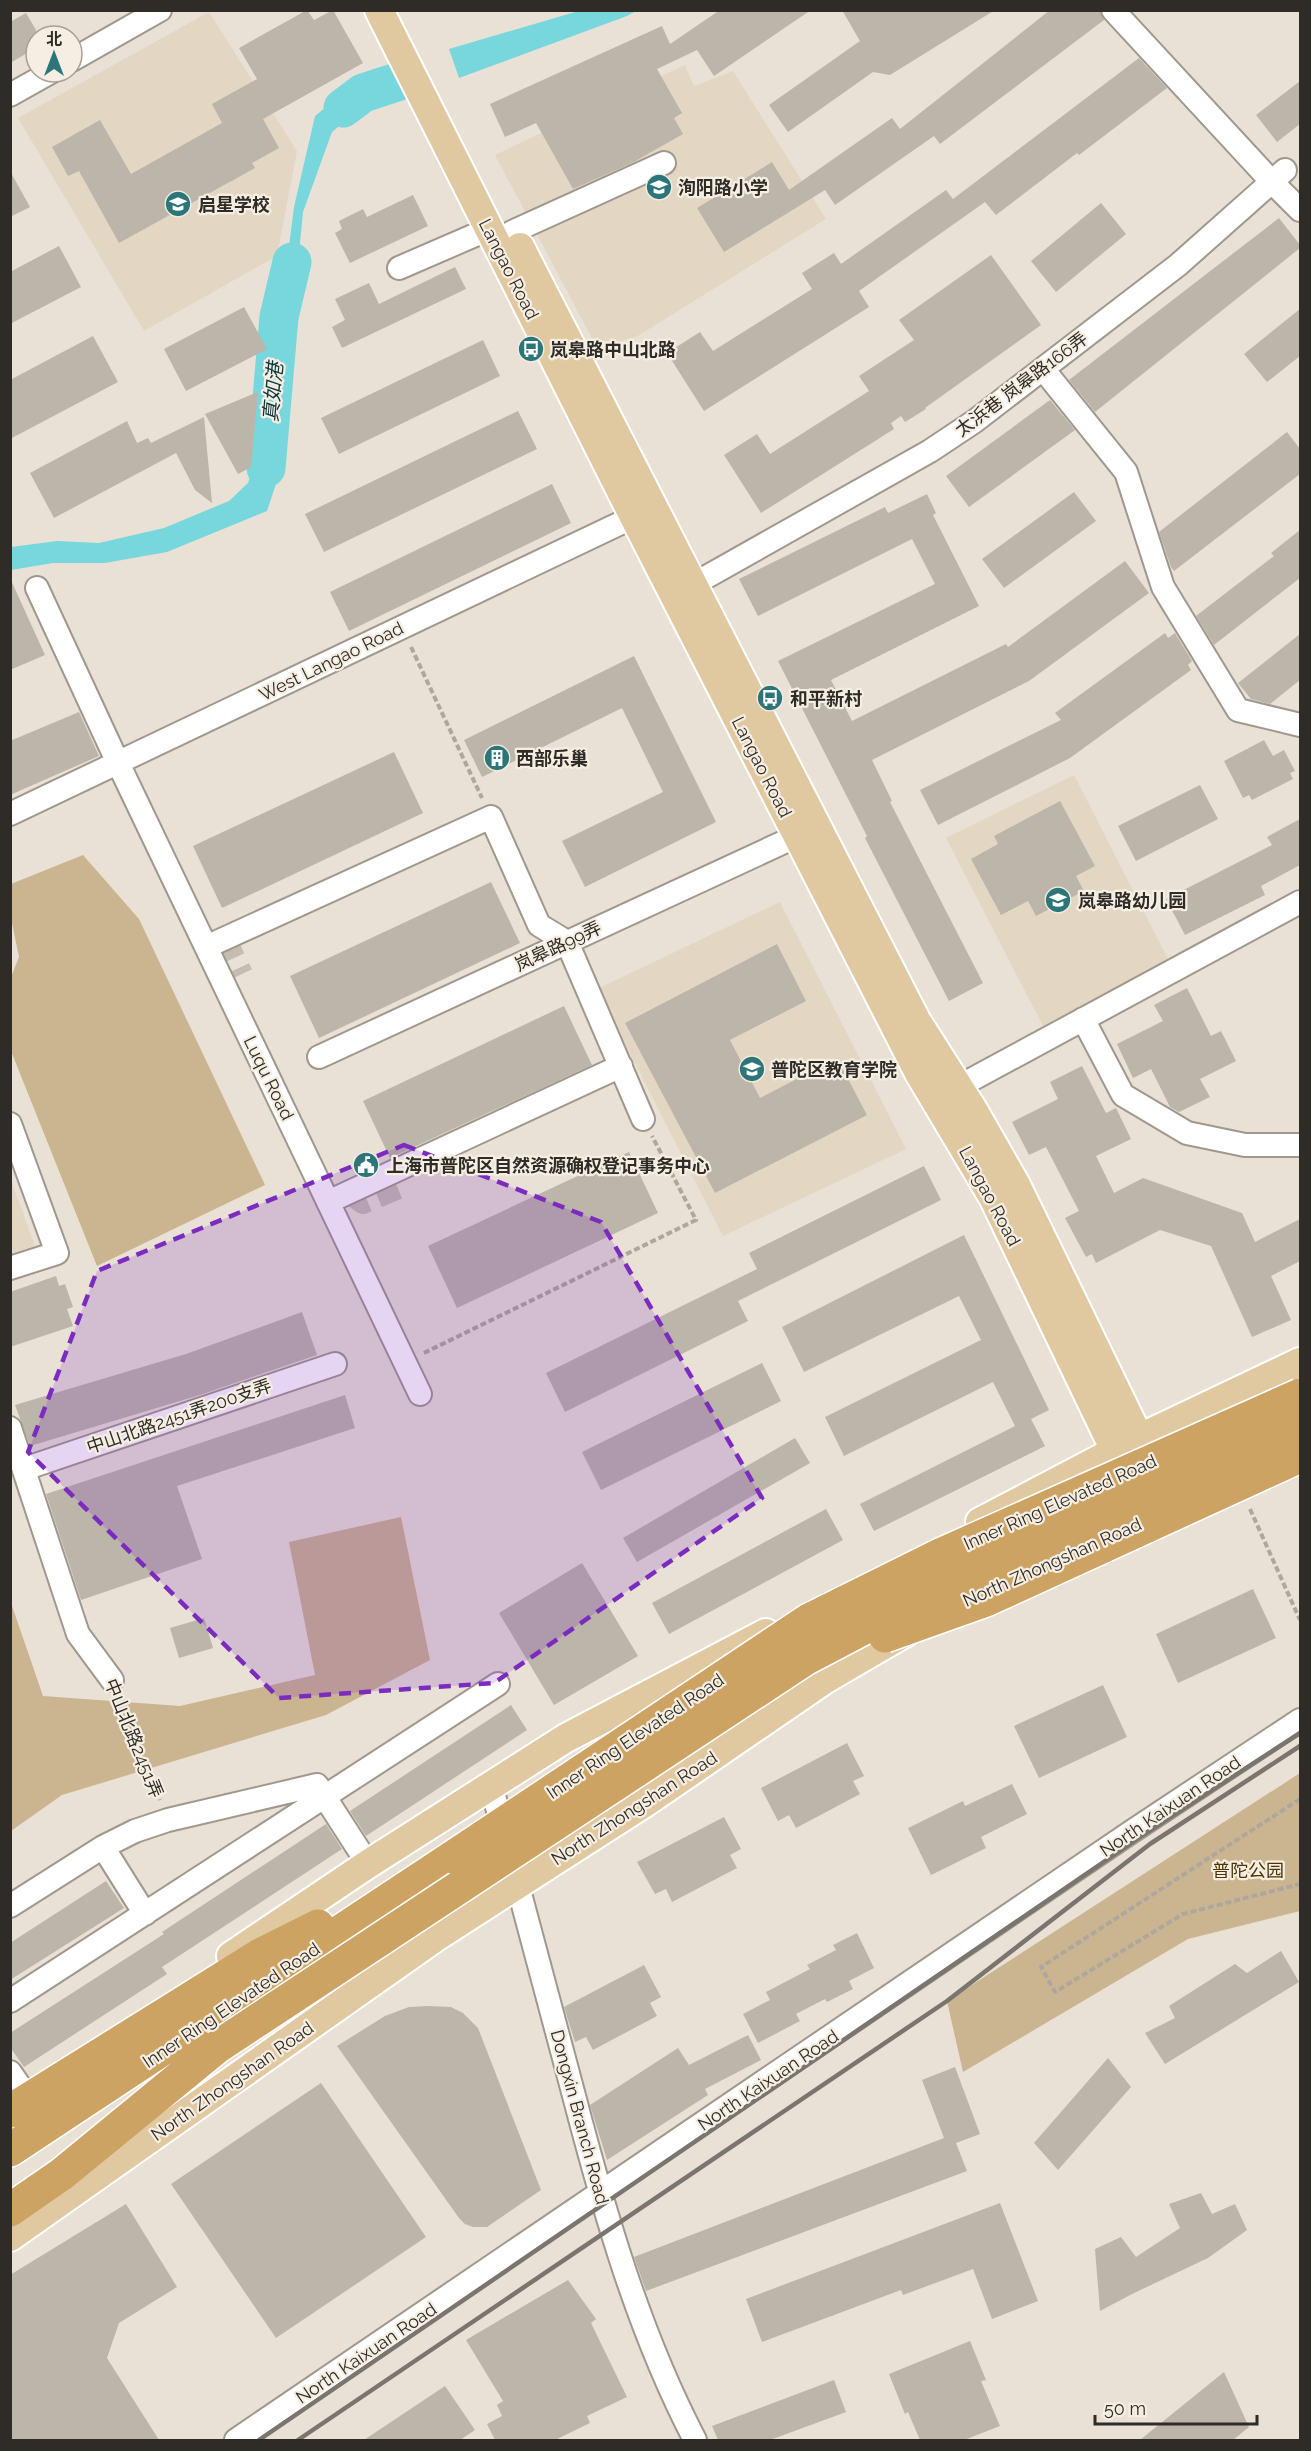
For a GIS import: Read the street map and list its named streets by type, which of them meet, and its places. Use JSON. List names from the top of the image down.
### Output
{
  "streets": {
    "highway": ["Inner Ring Elevated Road"],
    "main road": ["Langao Road", "North Zhongshan Road"],
    "street": [
      "太浜巷 岚皋路166弄",
      "West Langao Road",
      "岚皋路99弄",
      "Luqu Road",
      "中山北路2451弄200支弄",
      "中山北路2451弄",
      "North Kaixuan Road",
      "Dongxin Branch Road"
    ]
  },
  "crossings": [
    ["Langao Road", "太浜巷 岚皋路166弄"],
    ["Langao Road", "West Langao Road"],
    ["Langao Road", "岚皋路99弄"],
    ["Langao Road", "North Zhongshan Road"],
    ["West Langao Road", "Luqu Road"],
    ["中山北路2451弄200支弄", "中山北路2451弄"],
    ["North Zhongshan Road", "Dongxin Branch Road"],
    ["North Kaixuan Road", "Dongxin Branch Road"]
  ],
  "water": ["真如港"],
  "parks": ["普陀公园"],
  "places": {
    "school or university": [
      "洵阳路小学",
      "启星学校",
      "岚皋路幼儿园",
      "普陀区教育学院"
    ],
    "bus stop": ["岚皋路中山北路", "和平新村"],
    "building": ["西部乐巢"],
    "public building": ["上海市普陀区自然资源确权登记事务中心"]
  },
  "scale_bar": "50 m",
  "north": "top"
}
